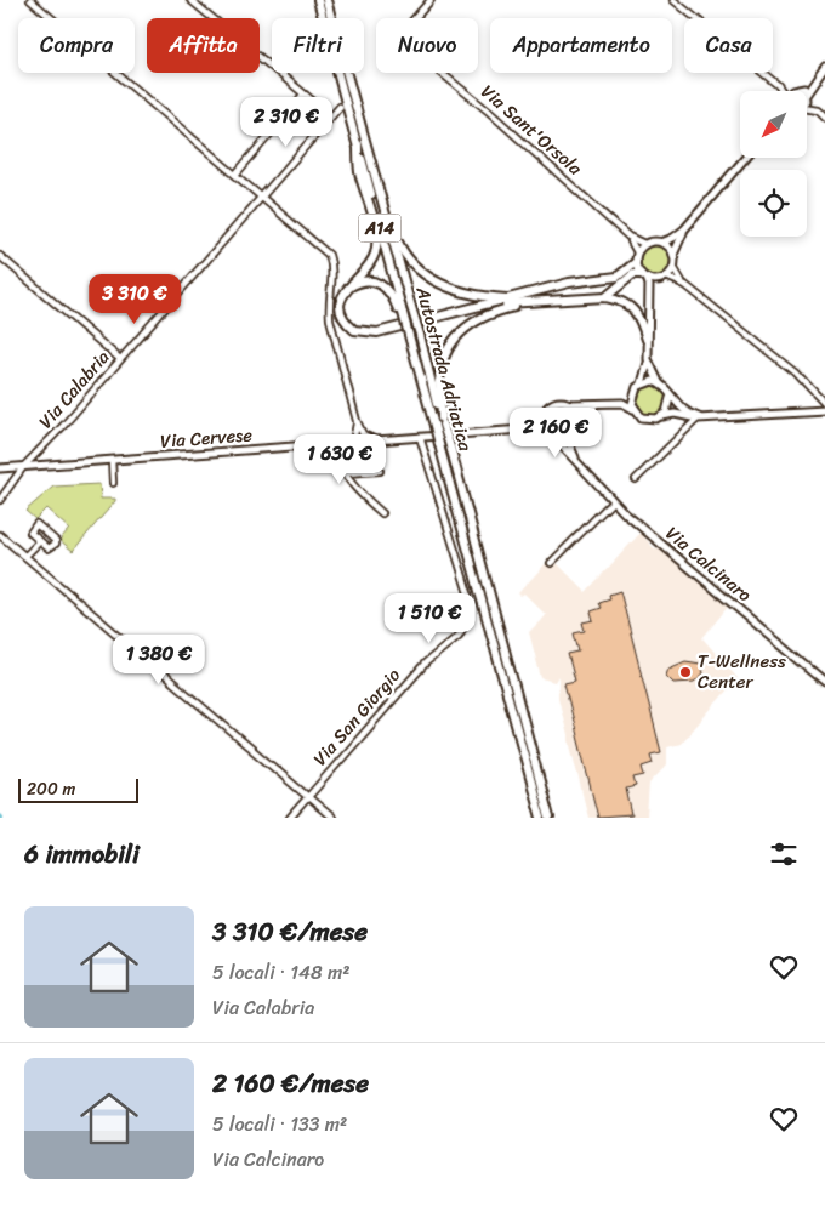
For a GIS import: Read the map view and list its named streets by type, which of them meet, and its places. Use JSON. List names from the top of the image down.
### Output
{
  "streets": {
    "highway": ["A14", "Autostrada Adriatica"],
    "main road": ["Via Cervese", "Via Calcinaro"],
    "street": ["Via Sant'Orsola", "Via Calabria", "Via San Giorgio"]
  },
  "crossings": [
    ["Autostrada Adriatica", "Via Calabria"],
    ["Via Calabria", "Via Cervese"],
    ["Via Cervese", "Via Calcinaro"],
    ["Via Cervese", "Via San Giorgio"]
  ],
  "places": ["T-Wellness Center"],
  "scale_bar": "200 m",
  "north": "bottom left",
  "page": {
    "chip": [
      "Compra",
      "Affitta",
      "Filtri",
      "Nuovo",
      "Appartamento",
      "Casa"
    ],
    "price": [
      "2 310 €",
      "3 310 €",
      "2 160 €",
      "1 630 €",
      "1 510 €",
      "1 380 €"
    ],
    "scale": "200 m",
    "heading": "6 immobili",
    "list": [
      {
        "name": "3 310 €/mese",
        "note": "5 locali · 148 m² · Via Calabria"
      },
      {
        "name": "2 160 €/mese",
        "note": "5 locali · 133 m² · Via Calcinaro"
      }
    ]
  }
}
